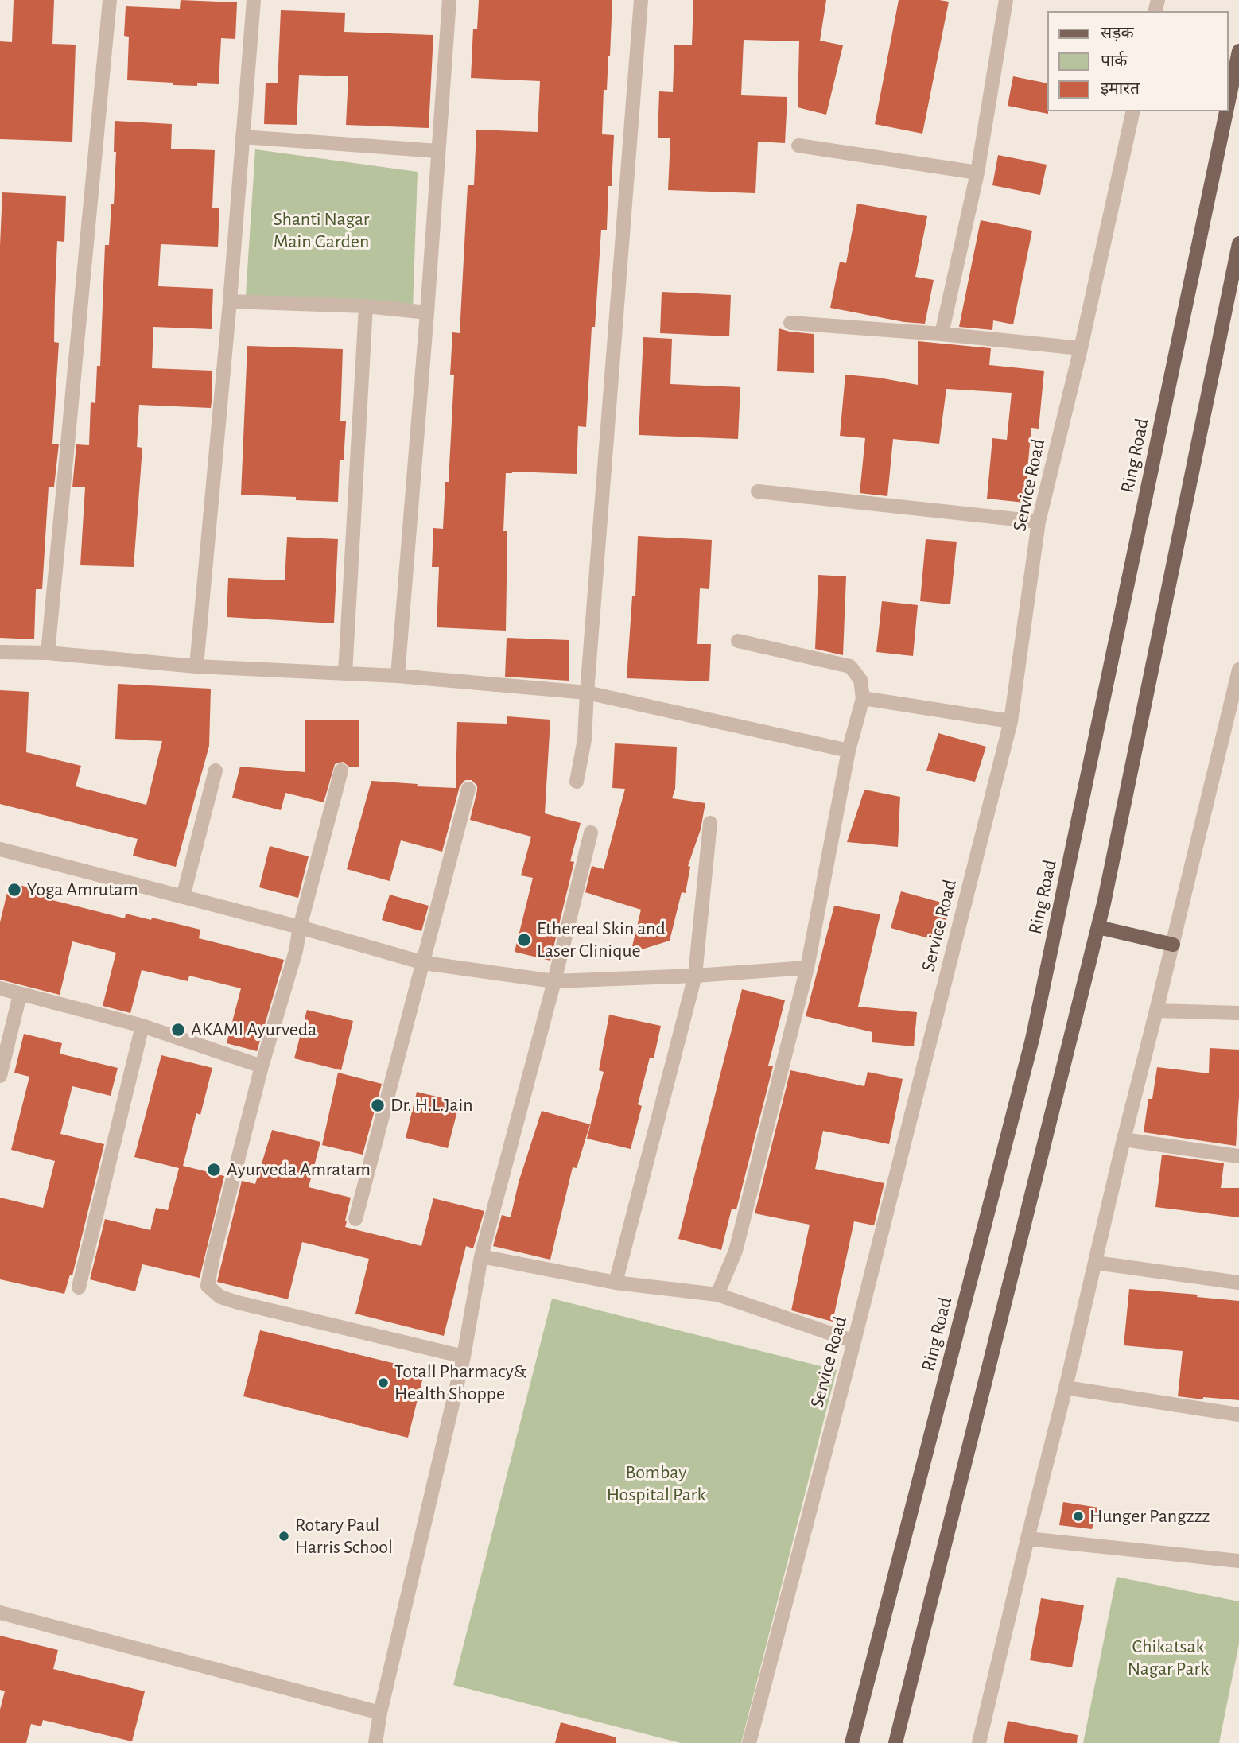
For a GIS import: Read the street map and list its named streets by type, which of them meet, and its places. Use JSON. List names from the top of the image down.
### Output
{
  "streets": {
    "main road": ["Ring Road"],
    "street": ["Service Road"]
  },
  "parks": ["Shanti Nagar Main Garden", "Bombay Hospital Park", "Chikatsak Nagar Park"],
  "places": [
    "Yoga Amrutam",
    "Ethereal Skin and Laser Clinique",
    "AKAMI Ayurveda",
    "Dr. H.L.Jain",
    "Ayurveda Amratam",
    "Totall Pharmacy& Health Shoppe",
    "Hunger Pangzzz",
    "Rotary Paul Harris School"
  ],
  "legend": ["सड़क", "पार्क", "इमारत"]
}
